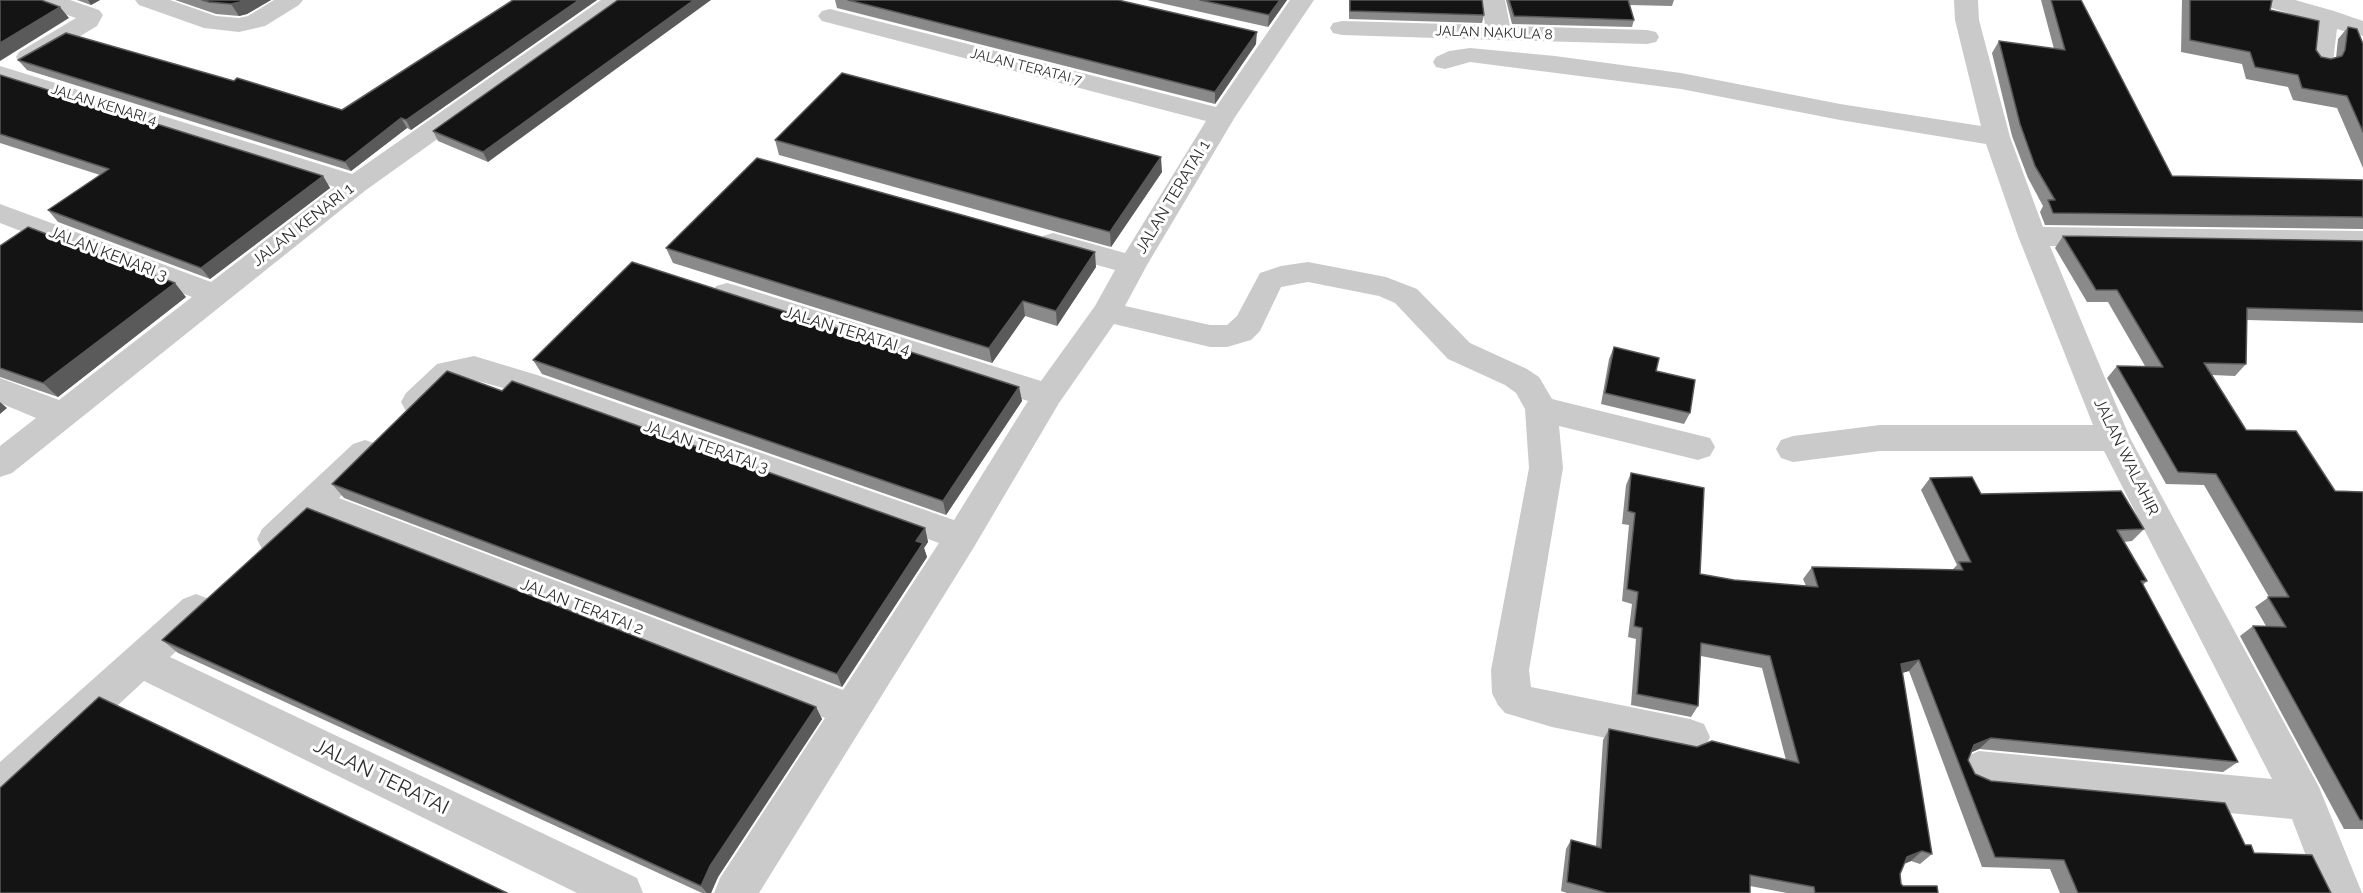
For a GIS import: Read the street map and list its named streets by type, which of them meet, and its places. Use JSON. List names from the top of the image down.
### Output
{
  "streets": {
    "street": [
      "JALAN NAKULA 8",
      "JALAN TERATAI 7",
      "JALAN KENARI 4",
      "JALAN TERATAI 1",
      "JALAN KENARI 1",
      "JALAN KENARI 3",
      "JALAN TERATAI 4",
      "JALAN TERATAI 3",
      "JALAN WALAHIR",
      "JALAN TERATAI 2",
      "JALAN TERATAI"
    ]
  },
  "crossings": [
    ["JALAN TERATAI 7", "JALAN TERATAI 1"],
    ["JALAN KENARI 4", "JALAN KENARI 1"],
    ["JALAN TERATAI 1", "JALAN TERATAI 4"],
    ["JALAN TERATAI 1", "JALAN TERATAI 3"],
    ["JALAN TERATAI 1", "JALAN TERATAI 2"],
    ["JALAN KENARI 1", "JALAN KENARI 3"],
    ["JALAN TERATAI 3", "JALAN TERATAI 2"]
  ]
}
